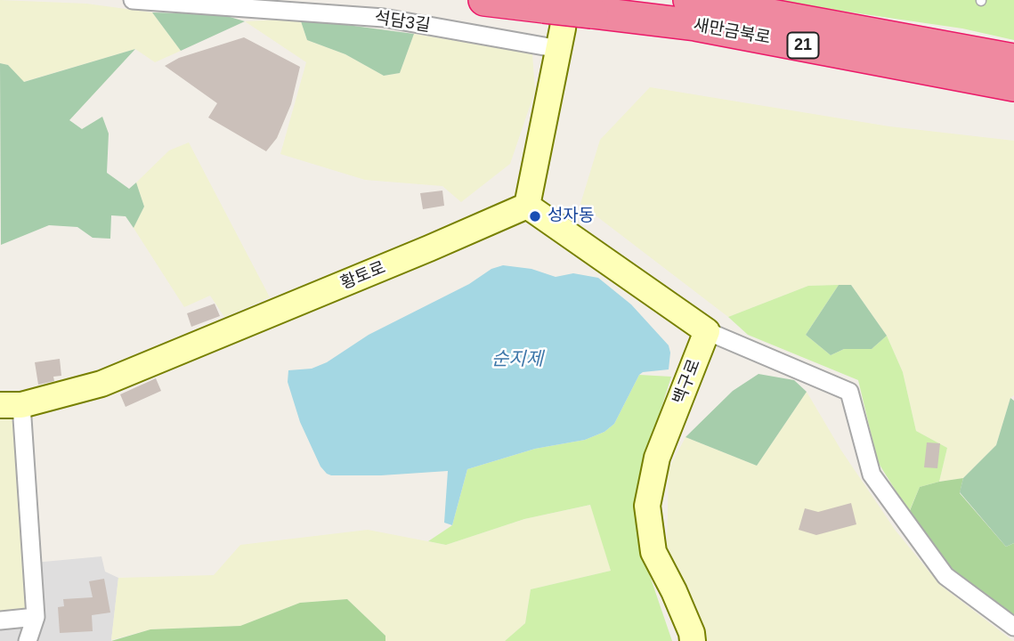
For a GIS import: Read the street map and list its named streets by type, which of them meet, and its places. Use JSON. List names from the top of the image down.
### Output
{
  "streets": {
    "highway": ["새만금북로", "21"],
    "main road": ["황토로", "백구로"],
    "street": ["석담3길"]
  },
  "water": ["순지제"],
  "places": ["성자동"]
}
